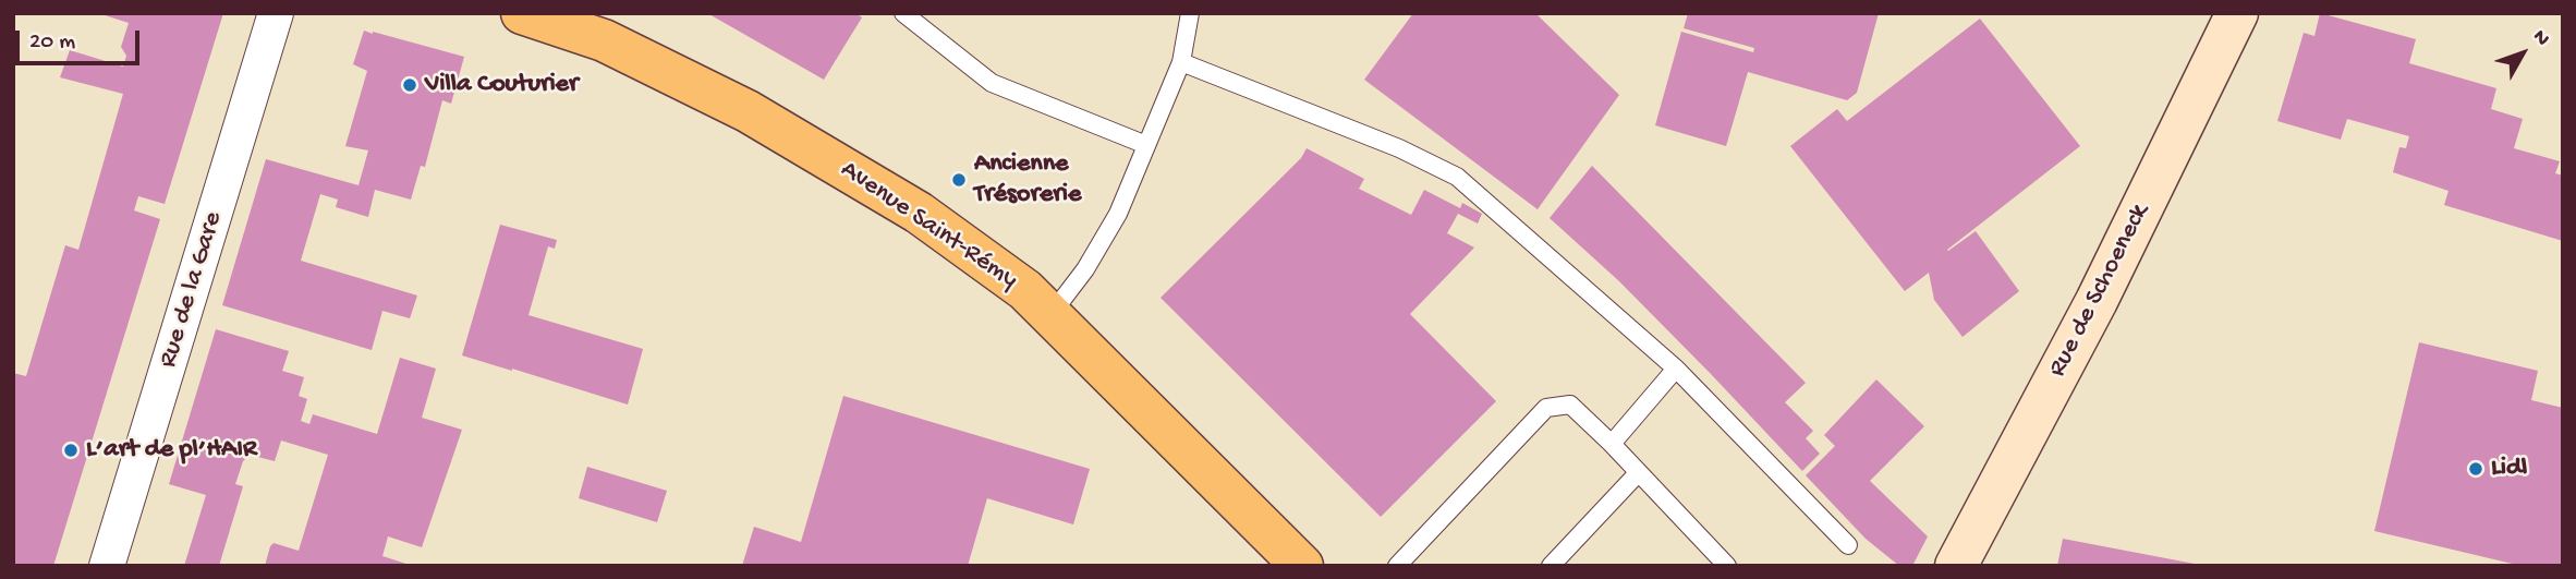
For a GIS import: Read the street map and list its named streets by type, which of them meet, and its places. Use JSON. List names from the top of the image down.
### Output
{
  "streets": {
    "main road": ["Avenue Saint-Rémy", "Rue de Schoeneck"],
    "street": ["Rue de la Gare"]
  },
  "places": [
    "Villa Couturier",
    "Ancienne Trésorerie",
    "L’art de pl’HAIR",
    "Lidl"
  ],
  "scale_bar": "20 m",
  "north": "top right"
}
